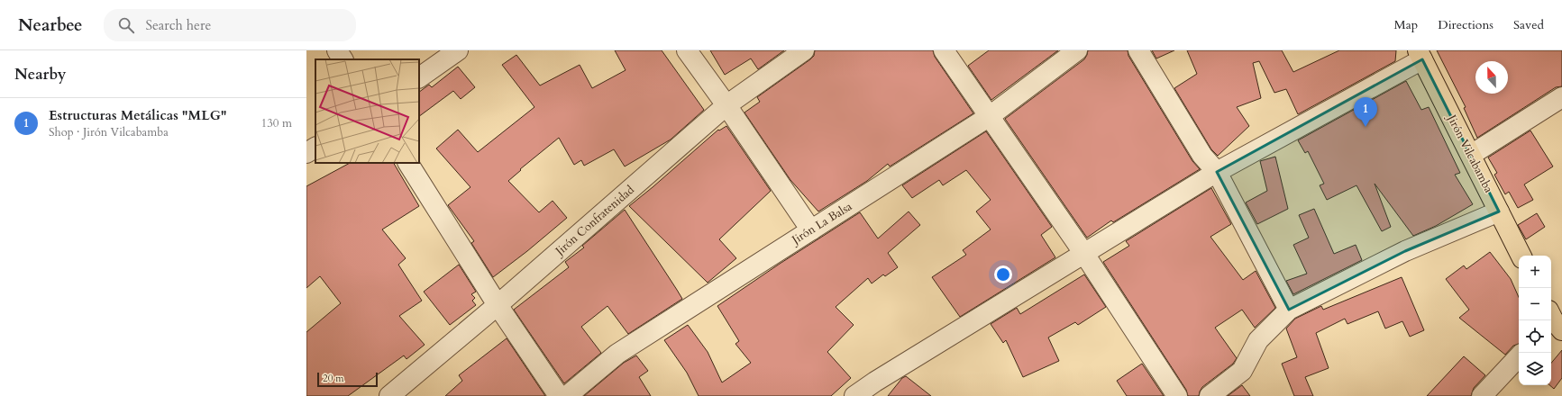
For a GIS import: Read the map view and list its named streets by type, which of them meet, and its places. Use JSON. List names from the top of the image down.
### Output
{
  "streets": {
    "main road": ["Jirón Vilcabamba"],
    "street": ["Jirón Confratenidad", "Jirón La Balsa"]
  },
  "scale_bar": "20 m",
  "north": "top",
  "page": {
    "header": "Nearbee",
    "search": "Search here",
    "nav": ["Map", "Directions", "Saved"],
    "heading": "Nearby",
    "list": [
      {
        "mark": "1",
        "name": "Estructuras Metálicas \"MLG\"",
        "note": "Shop · Jirón Vilcabamba",
        "value": "130 m"
      }
    ],
    "pins": "1",
    "map_buttons": ["+", "−"],
    "scale": "20 m"
  }
}
